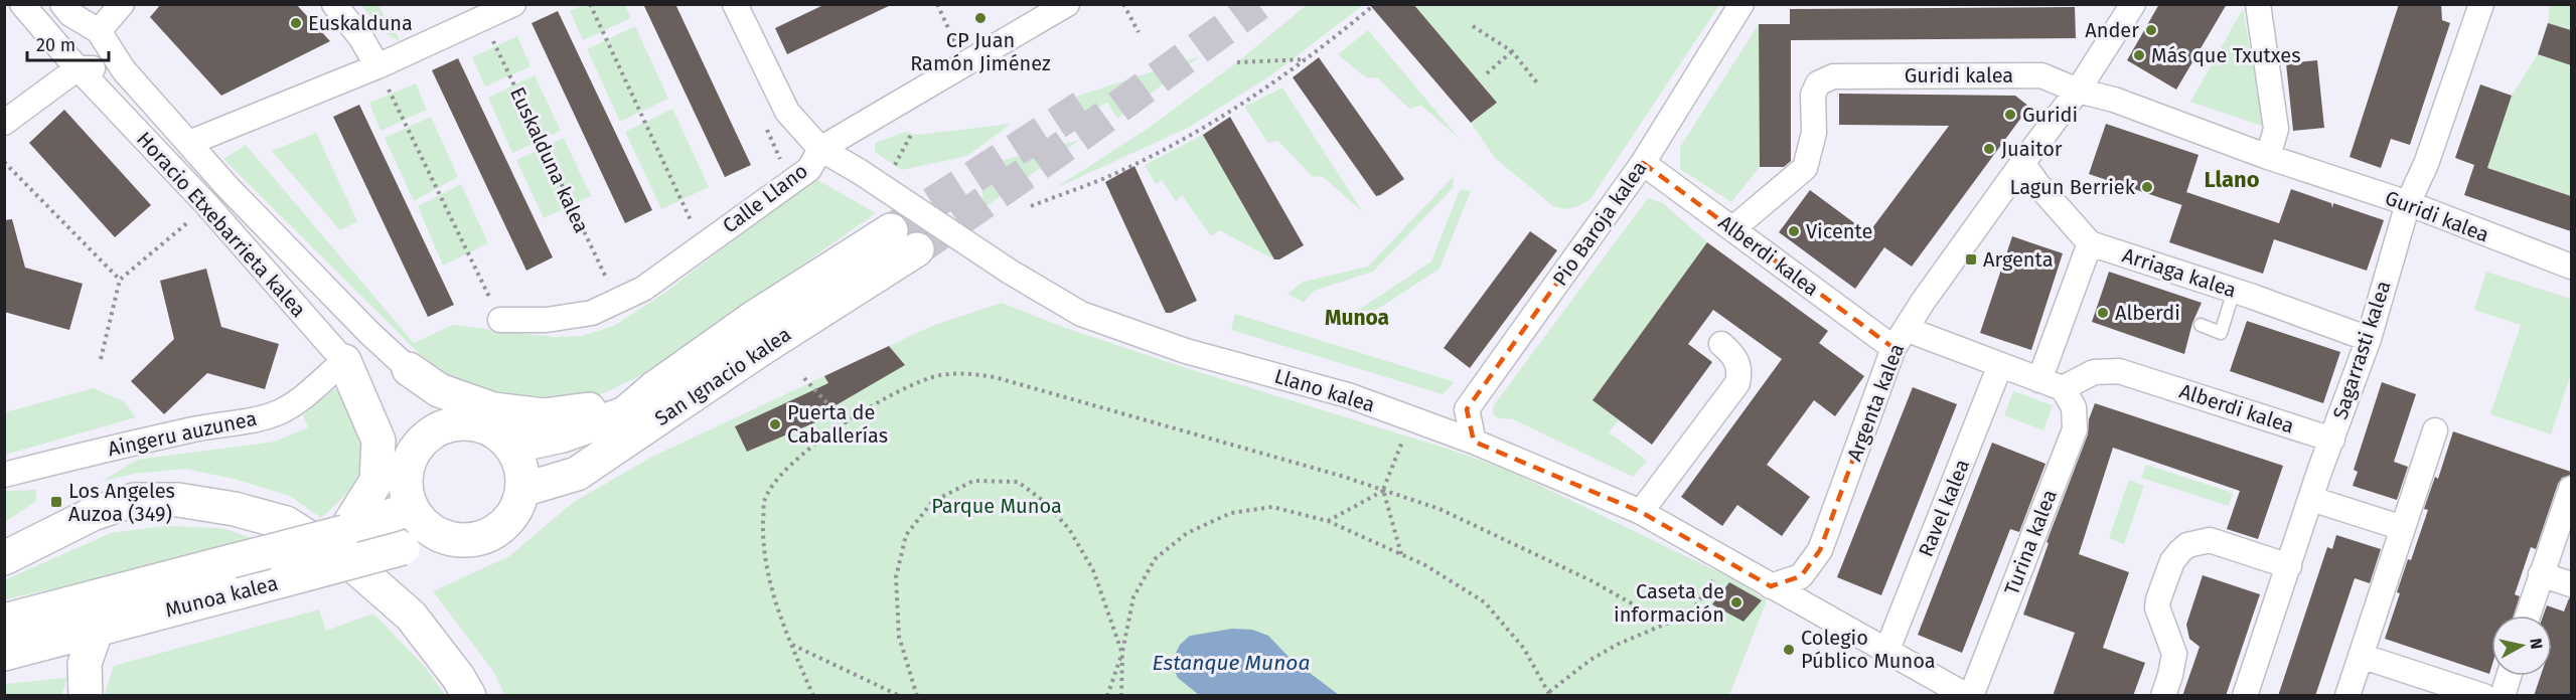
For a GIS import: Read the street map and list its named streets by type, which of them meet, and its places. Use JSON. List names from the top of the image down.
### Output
{
  "streets": {
    "main road": ["Horacio Etxebarrieta kalea", "San Ignacio kalea", "Munoa kalea"],
    "street": [
      "Guridi kalea",
      "Calle Llano",
      "Pio Baroja kalea",
      "Alberdi kalea",
      "Arriaga kalea",
      "Sagarrasti kalea",
      "Llano kalea",
      "Argenta kalea",
      "Aingeru auzunea",
      "Ravel kalea",
      "Turina kalea"
    ],
    "path": ["Euskalduna kalea"]
  },
  "crossings": [
    ["Guridi kalea", "Alberdi kalea"],
    ["Guridi kalea", "Sagarrasti kalea"],
    ["Guridi kalea", "Argenta kalea"],
    ["Euskalduna kalea", "Calle Llano"],
    ["Calle Llano", "Llano kalea"],
    ["Pio Baroja kalea", "Alberdi kalea"],
    ["Pio Baroja kalea", "Llano kalea"],
    ["Horacio Etxebarrieta kalea", "San Ignacio kalea"],
    ["Horacio Etxebarrieta kalea", "Aingeru auzunea"],
    ["Horacio Etxebarrieta kalea", "Munoa kalea"],
    ["Alberdi kalea", "Sagarrasti kalea"],
    ["Alberdi kalea", "Argenta kalea"],
    ["Alberdi kalea", "Ravel kalea"],
    ["Alberdi kalea", "Turina kalea"],
    ["Arriaga kalea", "Sagarrasti kalea"],
    ["San Ignacio kalea", "Munoa kalea"],
    ["Llano kalea", "Argenta kalea"],
    ["Llano kalea", "Ravel kalea"],
    ["Llano kalea", "Turina kalea"]
  ],
  "districts": ["Llano", "Munoa"],
  "water": ["Estanque Munoa"],
  "parks": ["Parque Munoa"],
  "places": {
    "other": [
      "CP Juan Ramón Jiménez",
      "Euskalduna",
      "Ander",
      "Más que Txutxes",
      "Guridi",
      "Juaitor",
      "Lagun Berriek",
      "Vicente",
      "Alberdi",
      "Puerta de Caballerías",
      "Caseta de información",
      "Colegio Público Munoa"
    ],
    "transit": ["Argenta", "Los Angeles Auzoa (349)"]
  },
  "scale_bar": "20 m",
  "north": "right"
}
